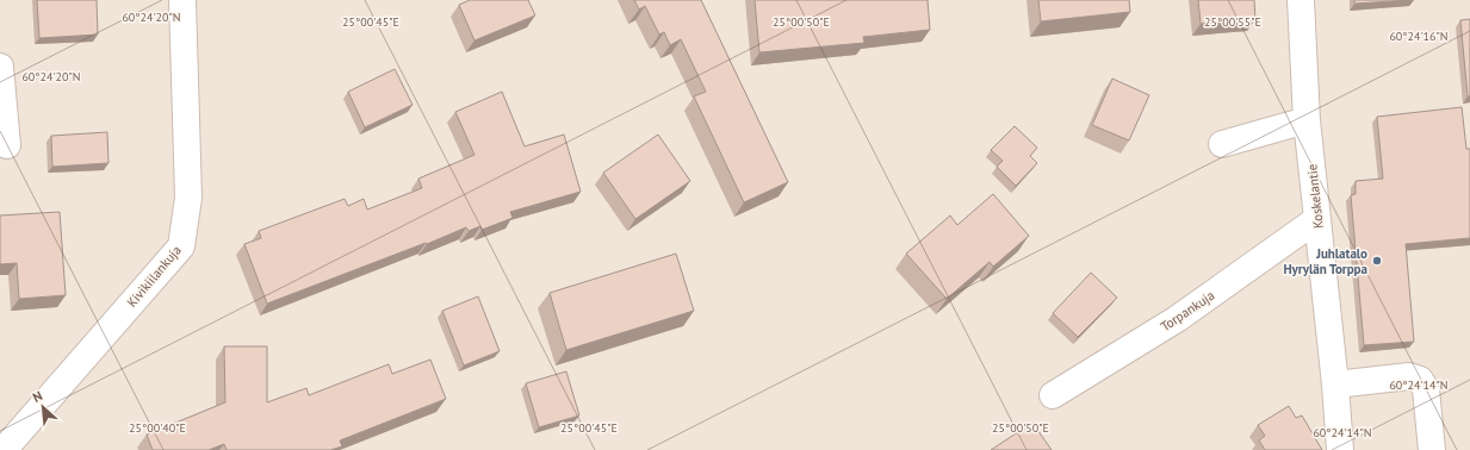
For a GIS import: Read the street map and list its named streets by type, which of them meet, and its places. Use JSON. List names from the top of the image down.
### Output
{
  "streets": {
    "street": ["Koskelantie", "Kivikiilankuja", "Torpankuja"]
  },
  "crossings": [
    ["Koskelantie", "Torpankuja"]
  ],
  "places": ["Juhlatalo Hyrylän Torppa"],
  "north": "top left",
  "coordinates": [
    "60°24'20\"N",
    "25°00'45\"E",
    "25°00'50\"E",
    "25°00'55\"E",
    "60°24'16\"N",
    "60°24'14\"N",
    "25°00'40\"E"
  ]
}
